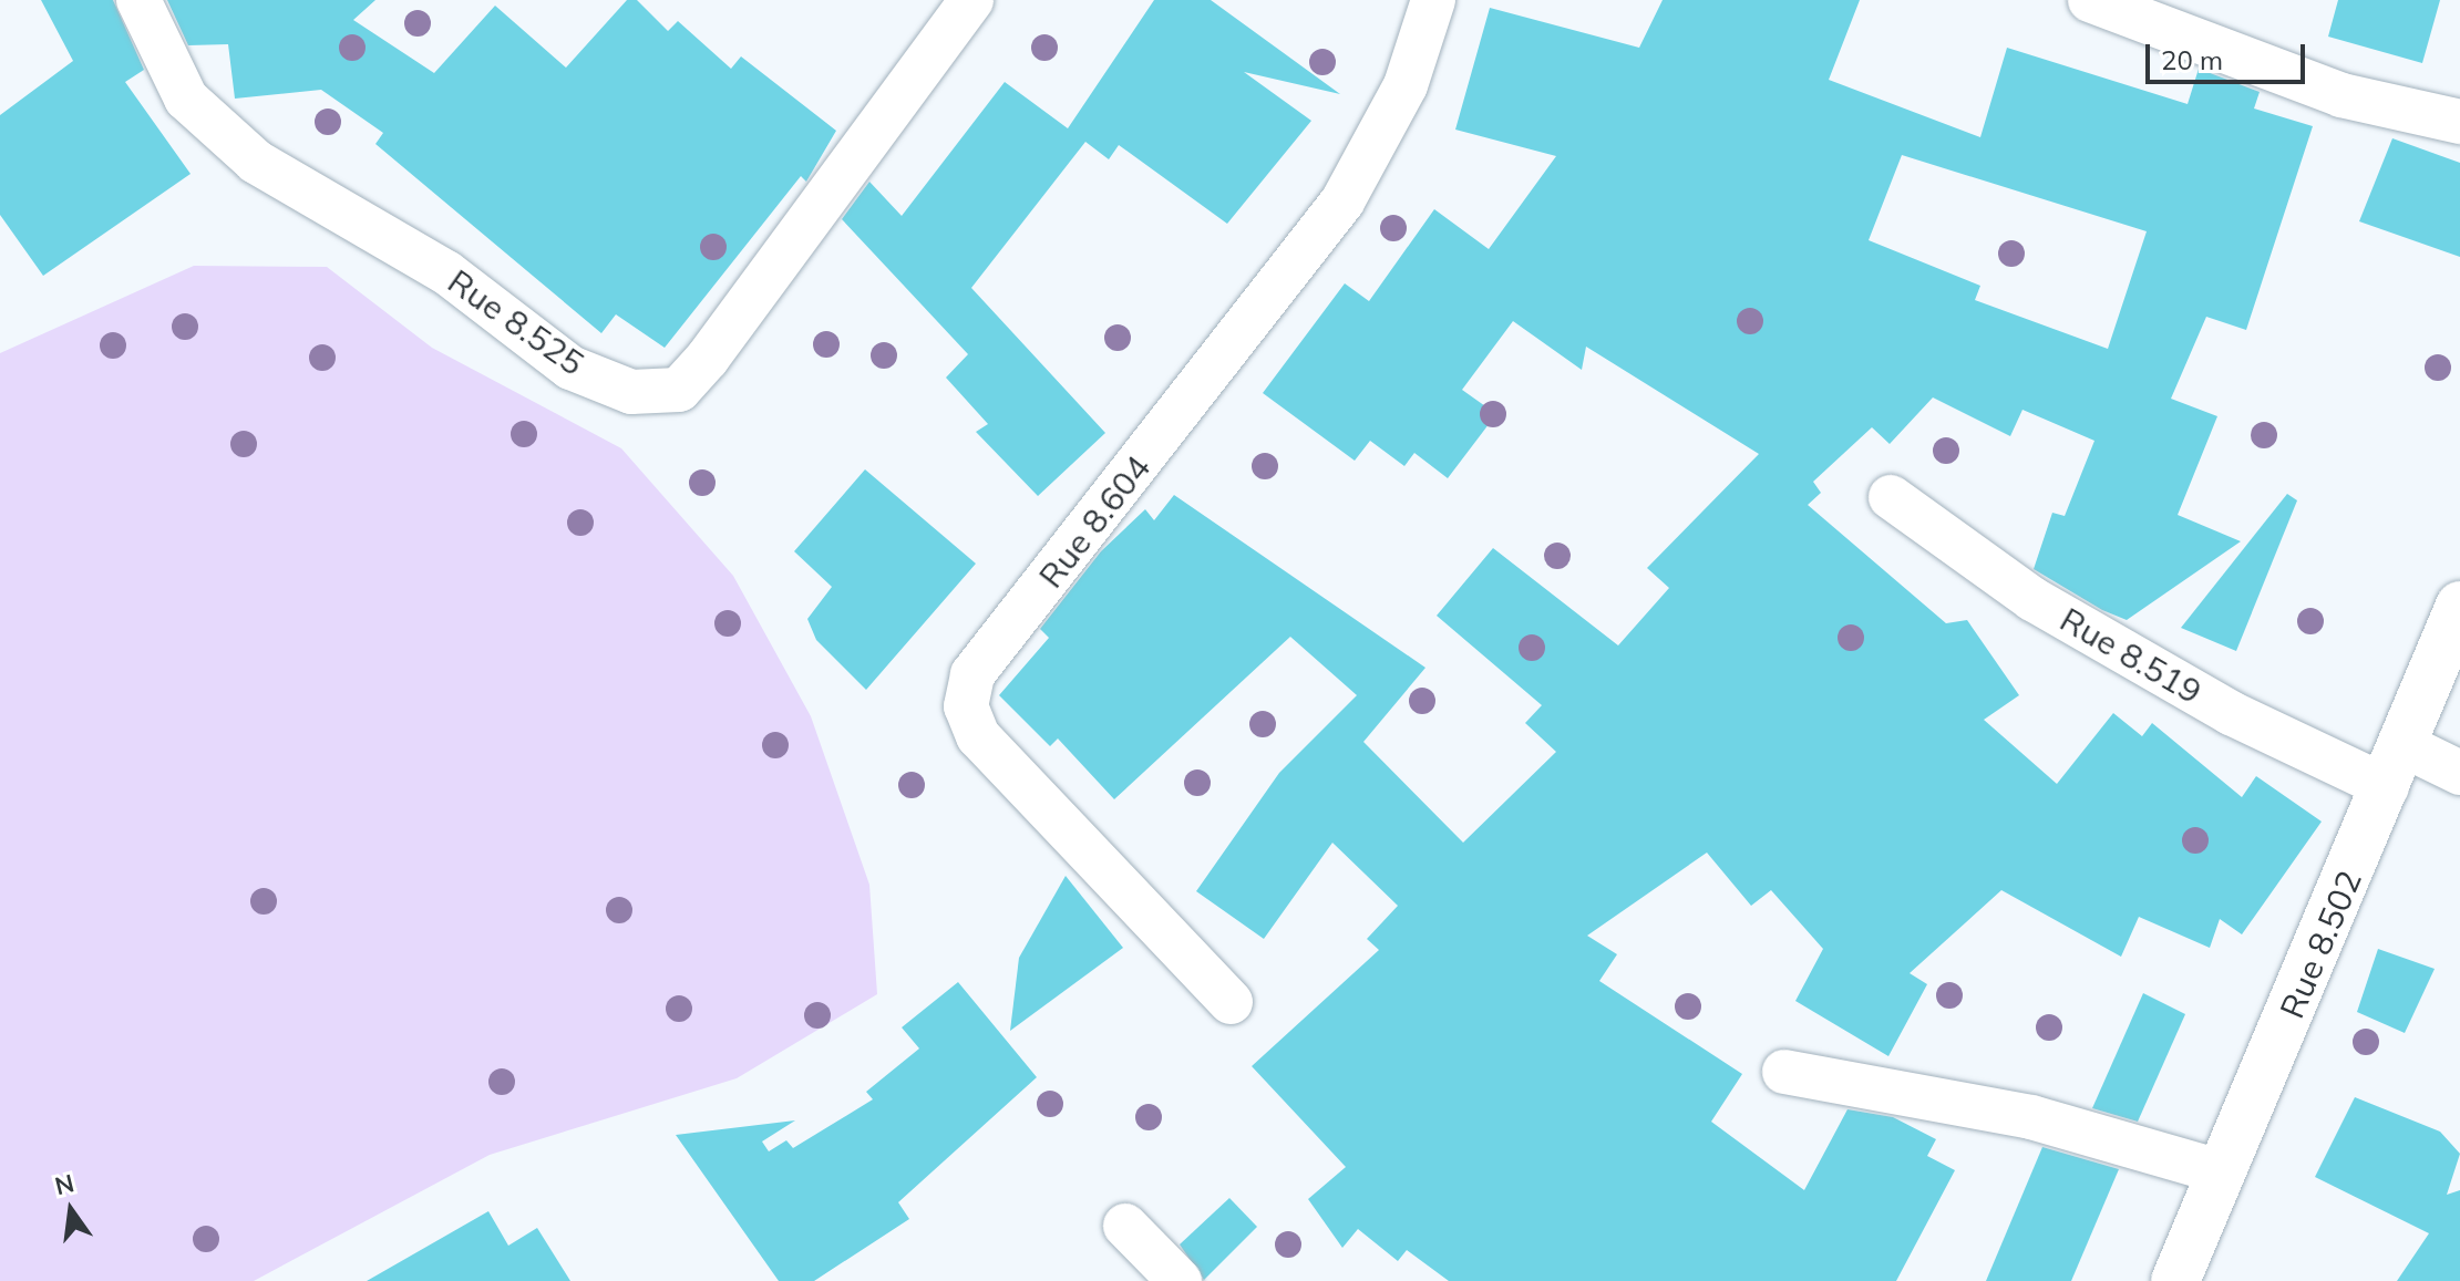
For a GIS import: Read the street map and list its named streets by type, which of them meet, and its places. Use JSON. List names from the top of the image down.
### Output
{
  "streets": {
    "main road": ["Rue 8.502"],
    "street": ["Rue 8.525", "Rue 8.604", "Rue 8.519"]
  },
  "crossings": [
    ["Rue 8.519", "Rue 8.502"]
  ],
  "scale_bar": "20 m",
  "north": "top"
}
